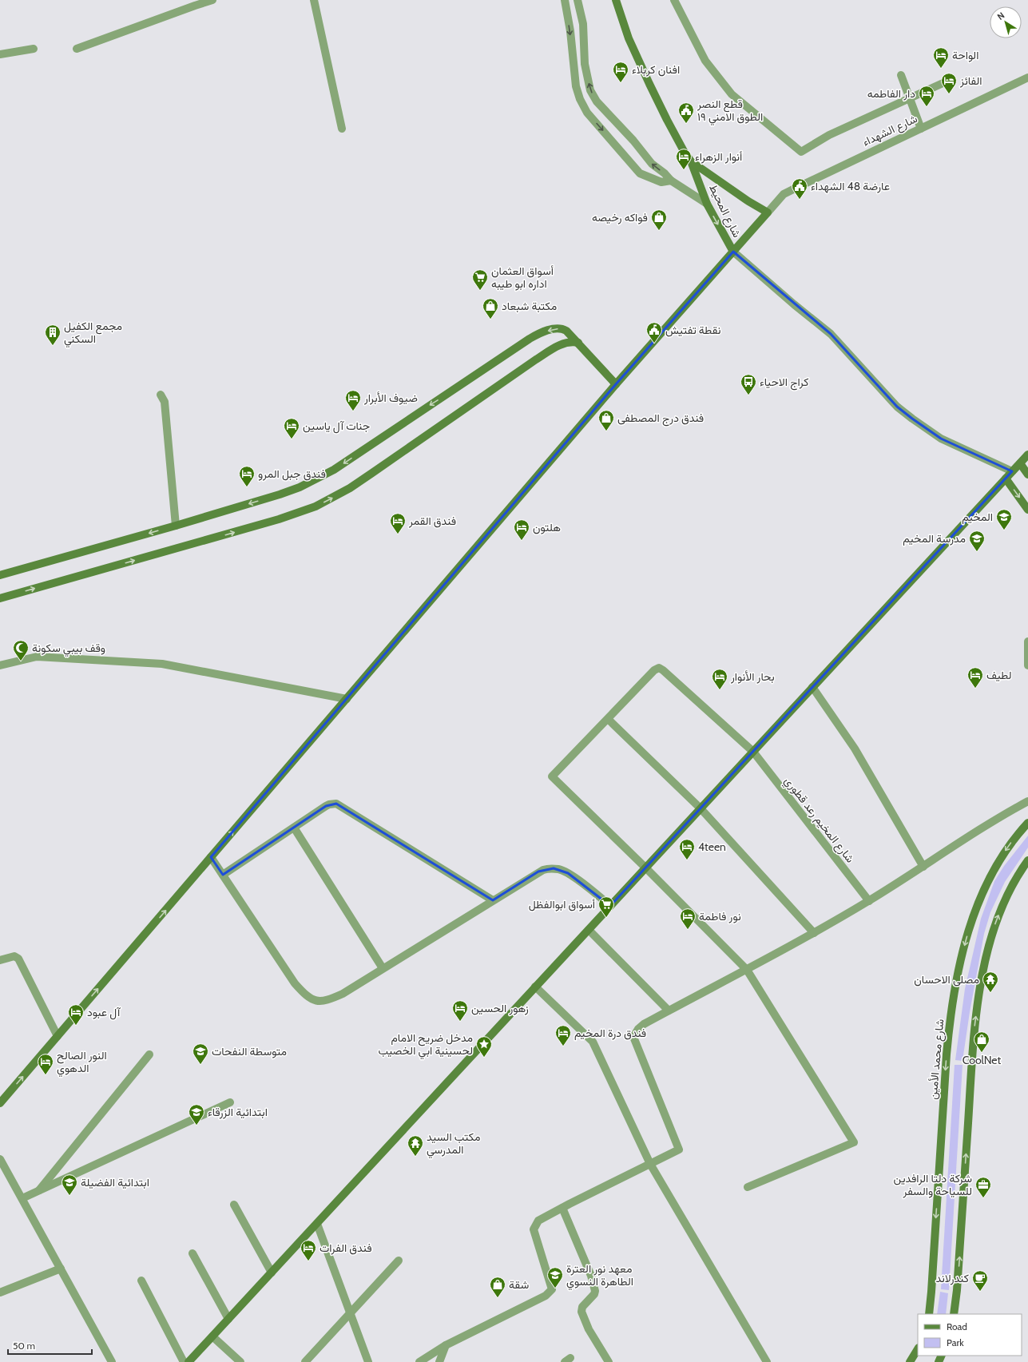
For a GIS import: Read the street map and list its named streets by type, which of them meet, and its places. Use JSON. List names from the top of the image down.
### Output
{
  "streets": {
    "main road": ["شارع المحيط", "شارع محمد الأمين"],
    "street": ["شارع الشهداء", "شارع المخيم رعد قطوري"]
  },
  "crossings": [
    ["شارع الشهداء", "شارع المحيط"]
  ],
  "places": {
    "hotel": [
      "الواحة",
      "افنان كربلاء",
      "الفائز",
      "دار الفاطمه",
      "أنوار الزهراء",
      "ضيوف الأبرار",
      "جنات آل ياسين",
      "فندق جبل المرو",
      "فندق القمر",
      "هلتون",
      "لطيف",
      "بحار الأنوار",
      "4teen",
      "نور فاطمة",
      "زهور الحسين",
      "آل عبود",
      "فندق درة المخيم",
      "النور الصالح الدهوي",
      "فندق الفرات"
    ],
    "public building": ["قطع النصر الطوق الامني ۱۹", "عارضة 48 الشهداء", "نقطة تفتيش"],
    "shop": [
      "فواكه رخيصه",
      "مكتبة شبعاد",
      "فندق درج المصطفى",
      "CoolNet",
      "شقة"
    ],
    "supermarket": ["أسواق العثمان اداره ابو طيبه", "أسواق ابوالفظل"],
    "building": ["مجمع الكفيل السكني"],
    "bus stop": ["كراج الاحياء"],
    "school or university": [
      "المخيم",
      "مدرسة المخيم",
      "متوسطة النفحات",
      "ابتدائية الزرقاء",
      "ابتدائية الفضيلة",
      "معهد نور العترة الطاهرة النسوي"
    ],
    "mosque": ["وقف بيبي سكونة"],
    "temple": ["مصلى الاحسان", "مكتب السيد المدرسي"],
    "place": ["مدخل ضريح الامام لحسينية ابي الخصيب"],
    "office": ["شركة دلتا الرافدين للسياحة والسفر"],
    "cafe": ["كندرلاند"]
  },
  "legend": ["Road", "Park"],
  "scale_bar": "50 m",
  "north": "top left"
}
